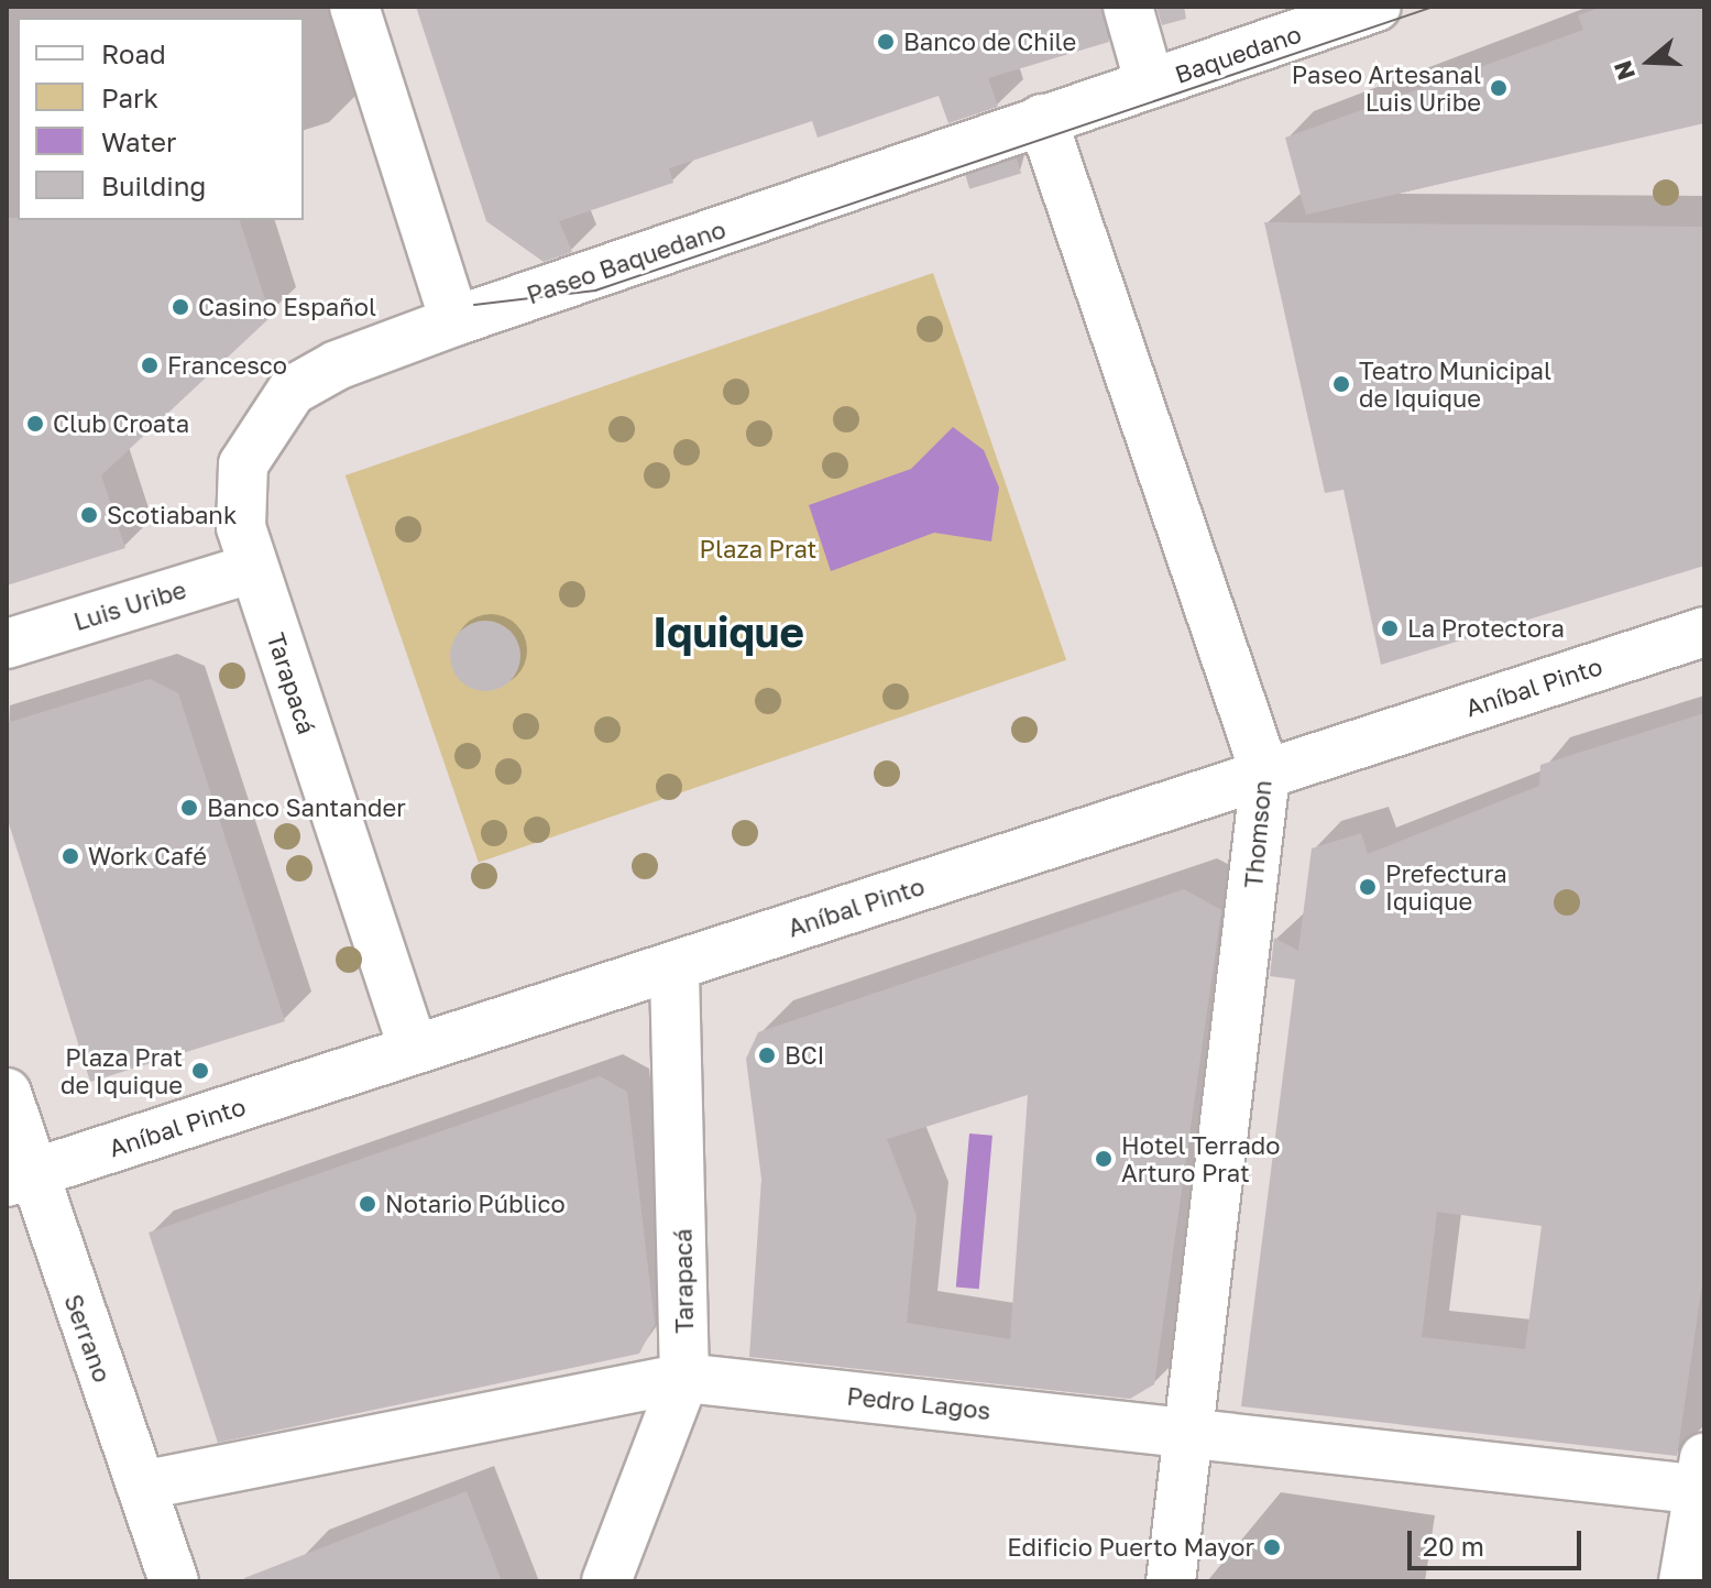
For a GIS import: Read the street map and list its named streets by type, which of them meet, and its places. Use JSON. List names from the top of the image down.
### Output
{
  "streets": {
    "street": [
      "Baquedano",
      "Paseo Baquedano",
      "Luis Uribe",
      "Tarapacá",
      "Aníbal Pinto",
      "Thomson",
      "Serrano",
      "Pedro Lagos"
    ]
  },
  "crossings": [
    ["Baquedano", "Paseo Baquedano"],
    ["Paseo Baquedano", "Luis Uribe"],
    ["Paseo Baquedano", "Tarapacá"],
    ["Paseo Baquedano", "Thomson"],
    ["Luis Uribe", "Tarapacá"],
    ["Tarapacá", "Aníbal Pinto"],
    ["Tarapacá", "Pedro Lagos"],
    ["Aníbal Pinto", "Thomson"],
    ["Aníbal Pinto", "Serrano"],
    ["Thomson", "Pedro Lagos"],
    ["Serrano", "Pedro Lagos"]
  ],
  "districts": ["Iquique"],
  "parks": ["Plaza Prat"],
  "places": [
    "Banco de Chile",
    "Paseo Artesanal Luis Uribe",
    "Casino Español",
    "Francesco",
    "Teatro Municipal de Iquique",
    "Club Croata",
    "Scotiabank",
    "La Protectora",
    "Banco Santander",
    "Work Café",
    "Prefectura Iquique",
    "BCI",
    "Plaza Prat de Iquique",
    "Hotel Terrado Arturo Prat",
    "Notario Público",
    "Edificio Puerto Mayor"
  ],
  "legend": [
    "Road",
    "Park",
    "Water",
    "Building"
  ],
  "scale_bar": "20 m",
  "north": "left"
}
